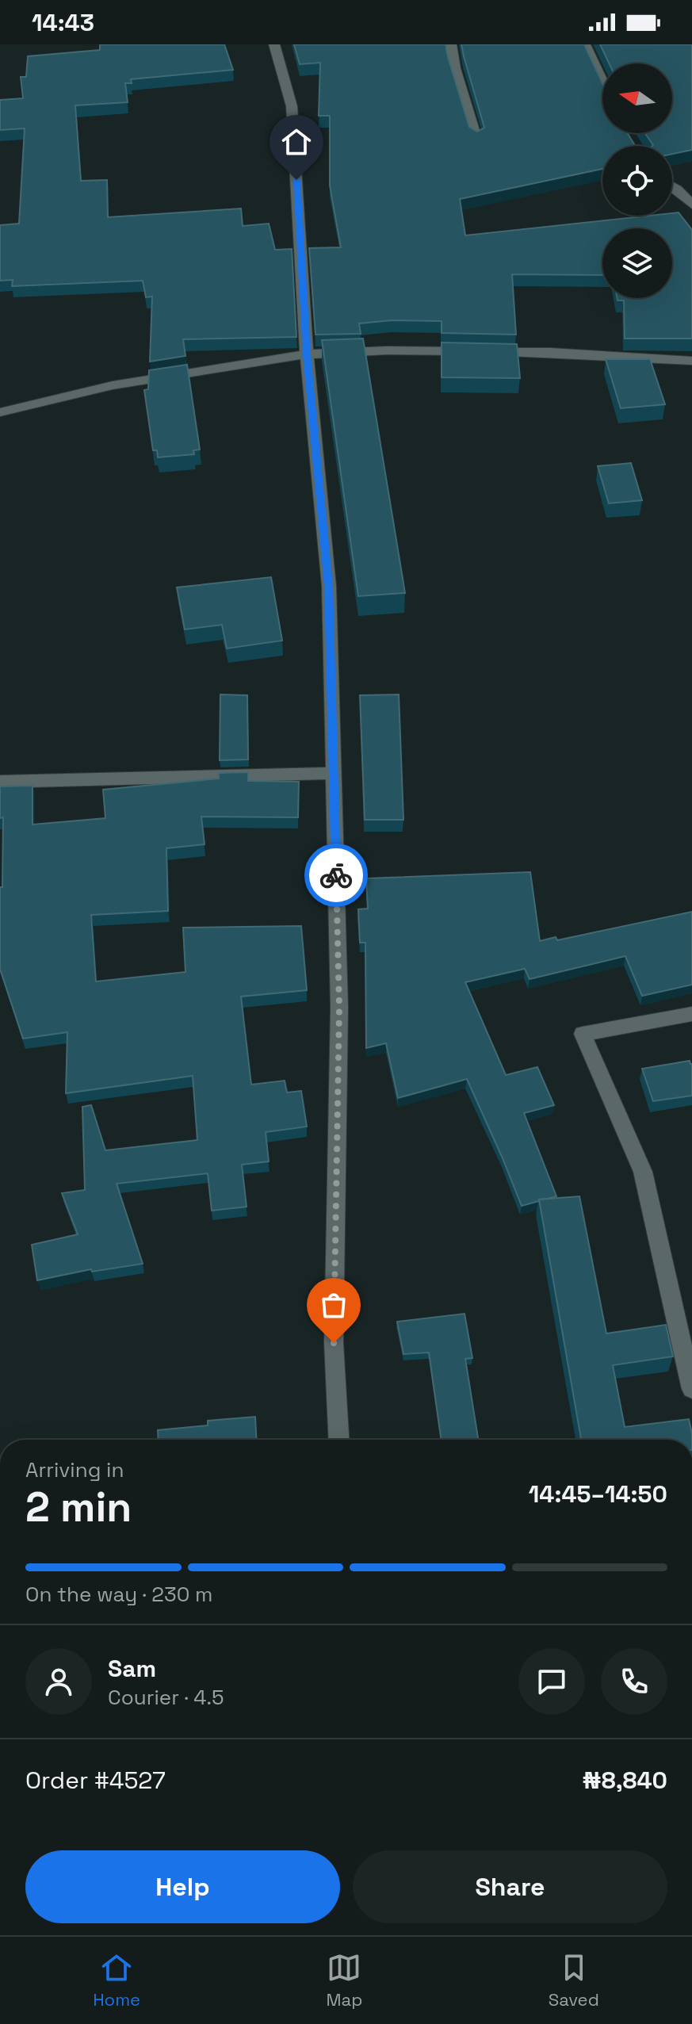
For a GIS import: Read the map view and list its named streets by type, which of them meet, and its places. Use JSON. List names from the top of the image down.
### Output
{
  "north": "left",
  "page": {
    "status": "14:43",
    "heading": ["2 min", "Arriving in", "14:45–14:50"],
    "panel": [
      "Sam",
      "Courier · 4.5",
      "Order #4527",
      "₦8,840"
    ],
    "bar": "On the way · 230 m",
    "buttons": ["Help", "Share"],
    "tabs": ["Home", "Map", "Saved"]
  }
}
